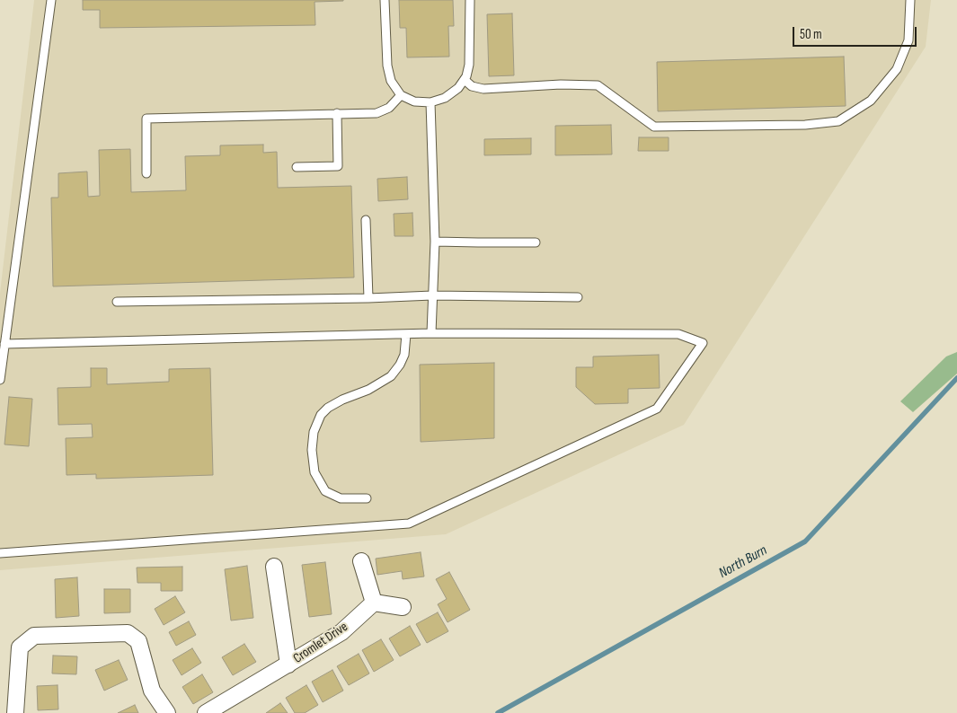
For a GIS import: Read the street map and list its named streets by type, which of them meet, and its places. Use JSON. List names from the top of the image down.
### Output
{
  "streets": {
    "street": ["Cromlet Drive"]
  },
  "water": ["North Burn"],
  "scale_bar": "50 m"
}
